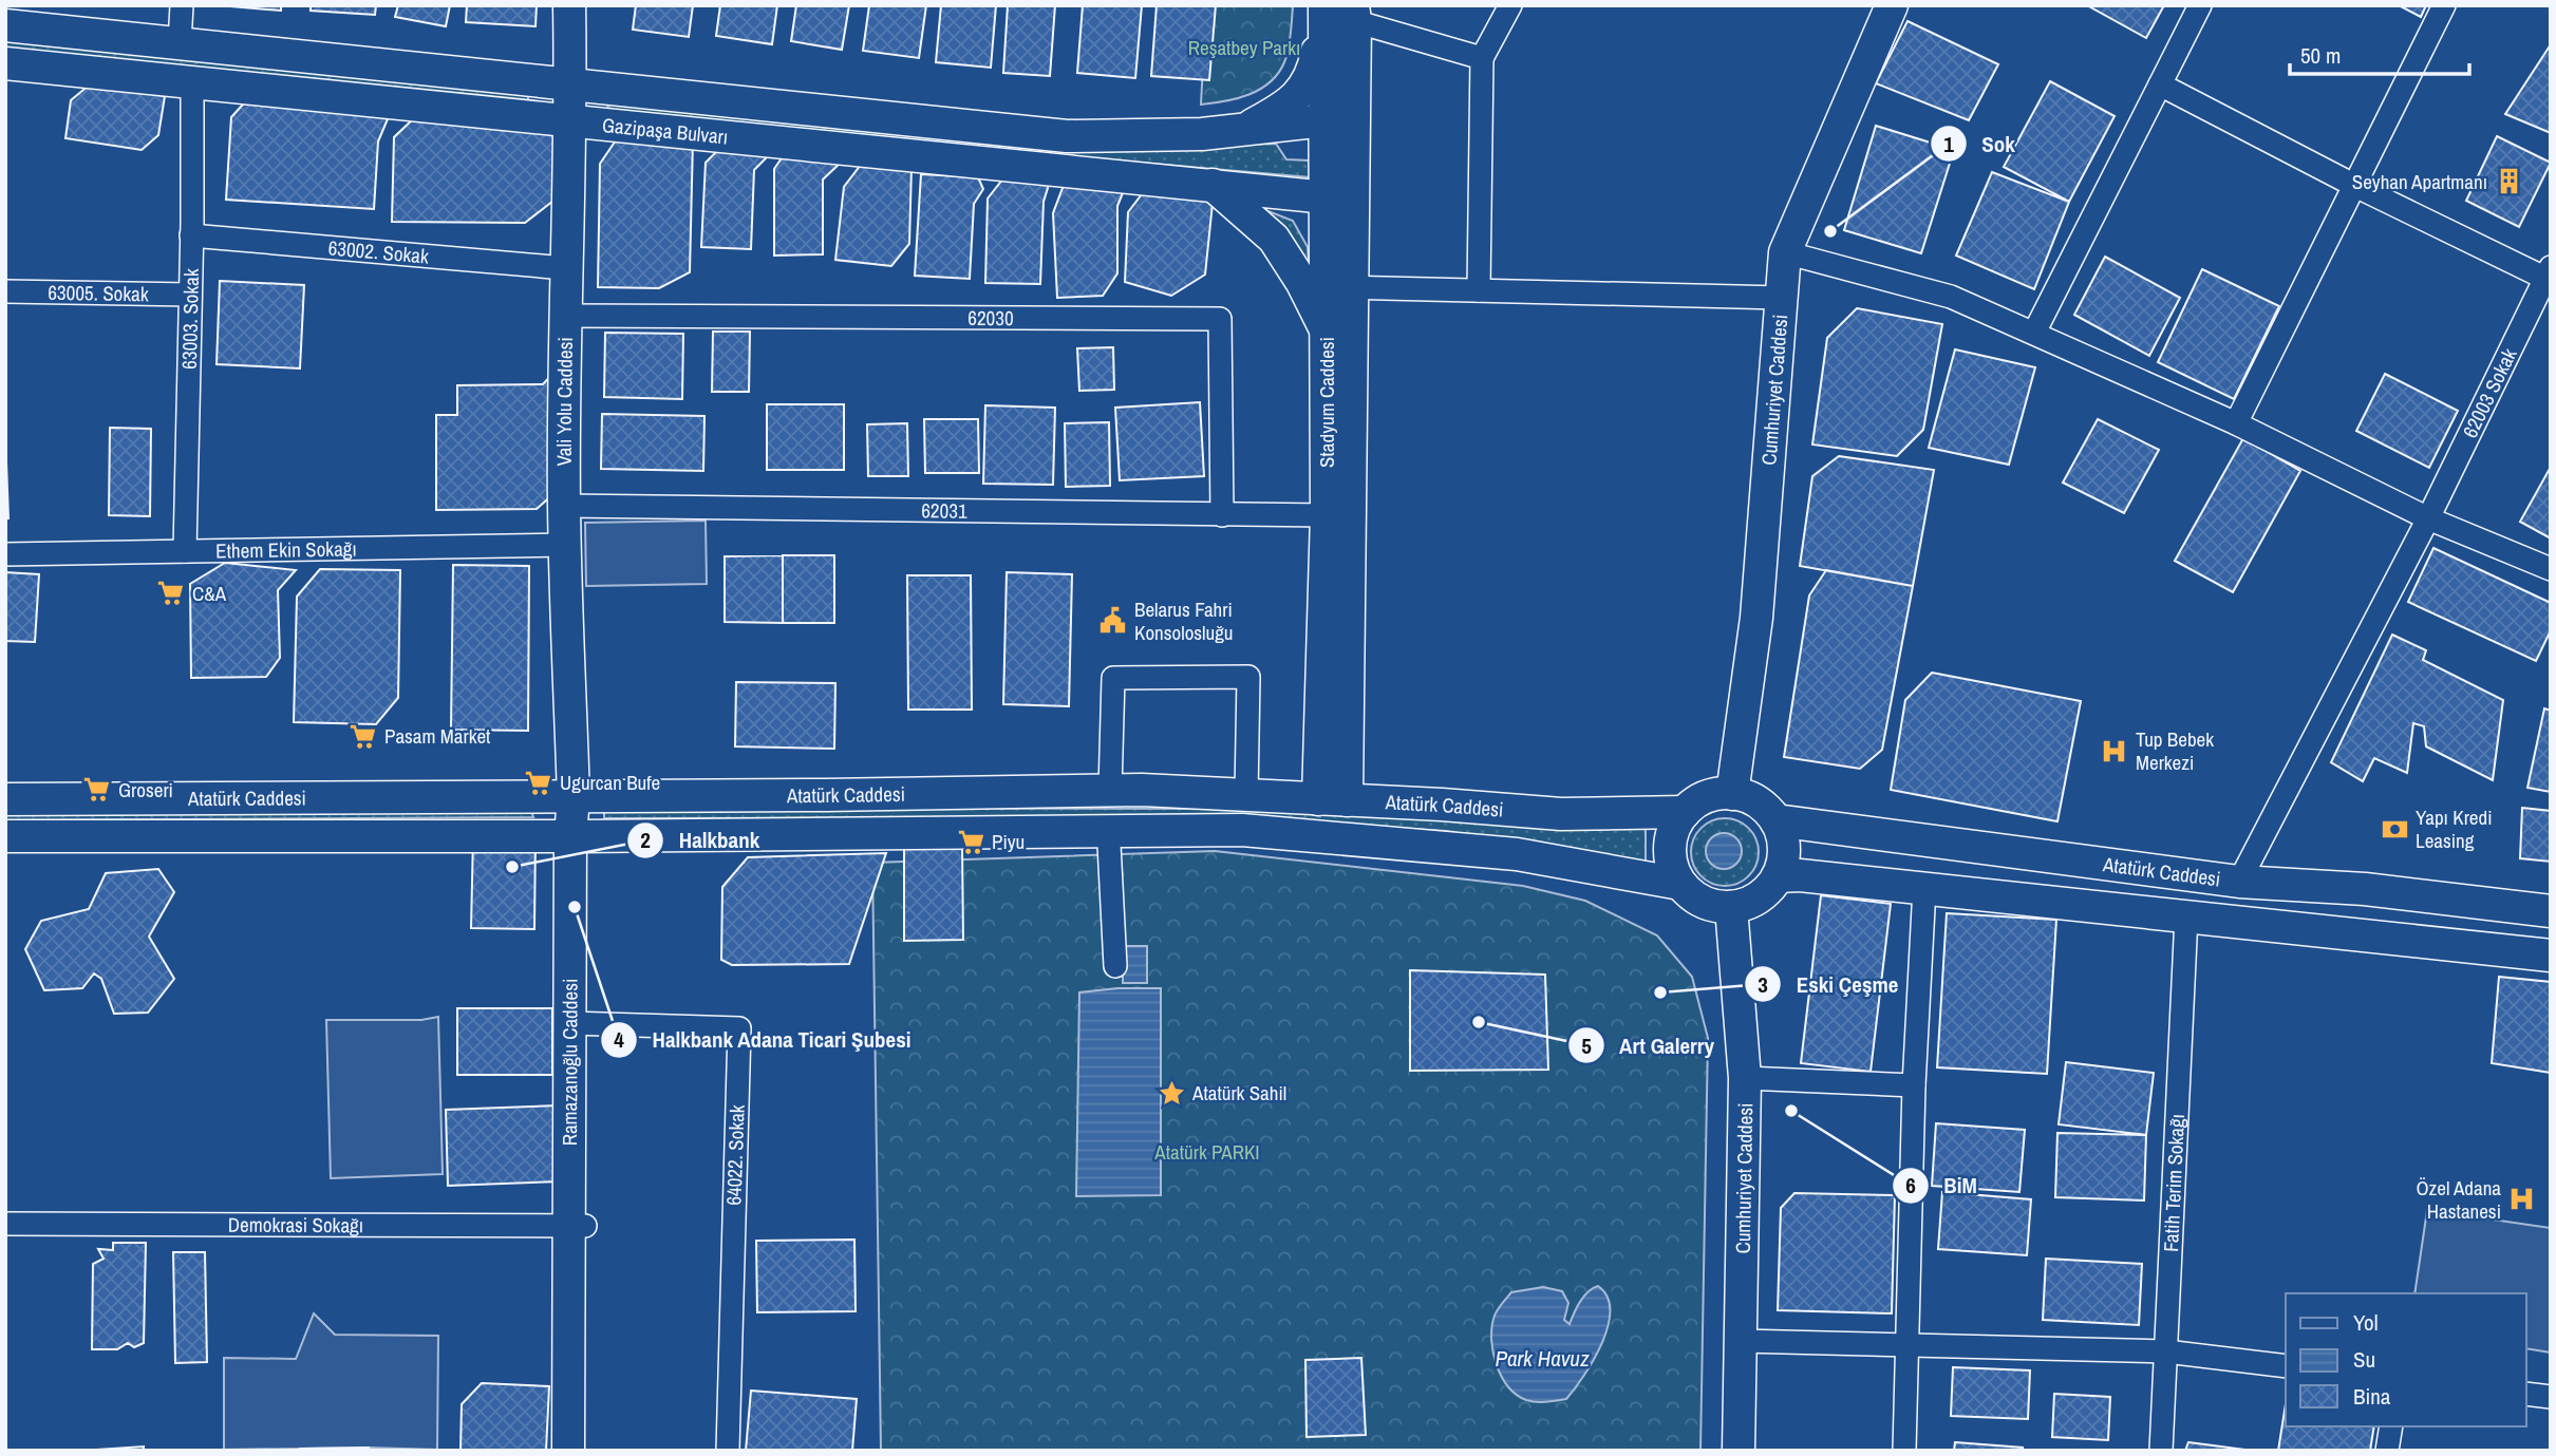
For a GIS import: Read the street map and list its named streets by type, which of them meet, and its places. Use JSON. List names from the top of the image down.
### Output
{
  "streets": {
    "main road": [
      "Gazipaşa Bulvarı",
      "Cumhuriyet Caddesi",
      "Vali Yolu Caddesi",
      "Stadyum Caddesi",
      "Atatürk Caddesi",
      "Ramazanoğlu Caddesi"
    ],
    "street": [
      "63002. Sokak",
      "63005. Sokak",
      "63003. Sokak",
      "62030",
      "62003 Sokak",
      "62031",
      "Ethem Ekin Sokağı",
      "64022. Sokak",
      "Fatih Terim Sokağı",
      "Demokrasi Sokağı"
    ]
  },
  "crossings": [
    ["Gazipaşa Bulvarı", "63003. Sokak"],
    ["Gazipaşa Bulvarı", "Vali Yolu Caddesi"],
    ["Gazipaşa Bulvarı", "Stadyum Caddesi"],
    ["63002. Sokak", "63003. Sokak"],
    ["63002. Sokak", "Vali Yolu Caddesi"],
    ["63005. Sokak", "63003. Sokak"],
    ["63003. Sokak", "Ethem Ekin Sokağı"],
    ["62030", "Vali Yolu Caddesi"],
    ["62030", "62031"],
    ["Cumhuriyet Caddesi", "Atatürk Caddesi"],
    ["62003 Sokak", "Atatürk Caddesi"],
    ["Vali Yolu Caddesi", "62031"],
    ["Vali Yolu Caddesi", "Ethem Ekin Sokağı"],
    ["Vali Yolu Caddesi", "Atatürk Caddesi"],
    ["Vali Yolu Caddesi", "Ramazanoğlu Caddesi"],
    ["Stadyum Caddesi", "62031"],
    ["Stadyum Caddesi", "Atatürk Caddesi"],
    ["Atatürk Caddesi", "Ramazanoğlu Caddesi"],
    ["Atatürk Caddesi", "Fatih Terim Sokağı"],
    ["Ramazanoğlu Caddesi", "64022. Sokak"],
    ["Ramazanoğlu Caddesi", "Demokrasi Sokağı"]
  ],
  "water": ["Park Havuz"],
  "parks": ["Reşatbey Parkı", "Atatürk PARKI"],
  "places": {
    "building": ["Seyhan Apartmanı"],
    "other": [
      "Sok",
      "Halkbank",
      "Halkbank Adana Ticari Şubesi",
      "Eski Çeşme",
      "Art Galerry",
      "BiM"
    ],
    "supermarket": [
      "C&A",
      "Pasam Market",
      "Ugurcan Bufe",
      "Groseri",
      "Piyu"
    ],
    "public building": ["Belarus Fahri Konsolosluğu"],
    "hospital": ["Tup Bebek Merkezi", "Özel Adana Hastanesi"],
    "bank": ["Yapı Kredi Leasing"],
    "place": ["Atatürk Sahil"]
  },
  "legend": ["Yol", "Su", "Bina"],
  "scale_bar": "50 m"
}
